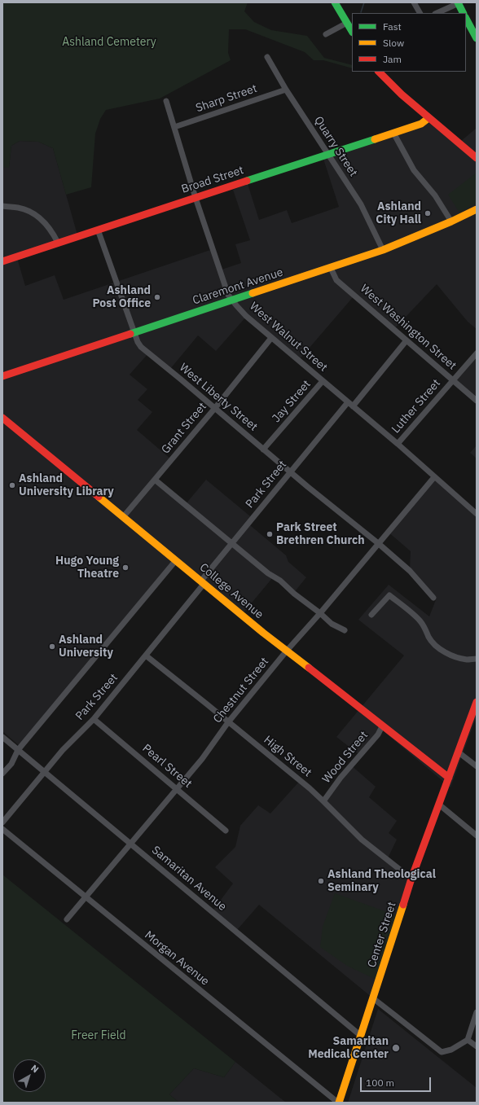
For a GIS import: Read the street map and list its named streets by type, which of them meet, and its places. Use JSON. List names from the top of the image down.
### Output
{
  "streets": {
    "street": [
      "Sharp Street",
      "Quarry Street",
      "Broad Street",
      "Claremont Avenue",
      "West Washington Street",
      "West Walnut Street",
      "West Liberty Street",
      "Jay Street",
      "Luther Street",
      "Grant Street",
      "Park Street",
      "College Avenue",
      "Chestnut Street",
      "High Street",
      "Wood Street",
      "Pearl Street",
      "Samaritan Avenue",
      "Center Street",
      "Morgan Avenue"
    ]
  },
  "crossings": [
    ["Sharp Street", "Quarry Street"],
    ["Sharp Street", "West Walnut Street"],
    ["Quarry Street", "Broad Street"],
    ["Quarry Street", "Claremont Avenue"],
    ["Broad Street", "West Walnut Street"],
    ["Broad Street", "West Liberty Street"],
    ["Claremont Avenue", "West Washington Street"],
    ["Claremont Avenue", "West Walnut Street"],
    ["Claremont Avenue", "West Liberty Street"],
    ["West Washington Street", "Luther Street"],
    ["West Washington Street", "Park Street"],
    ["West Walnut Street", "Jay Street"],
    ["West Walnut Street", "Luther Street"],
    ["West Walnut Street", "Grant Street"],
    ["West Walnut Street", "Park Street"],
    ["West Walnut Street", "Chestnut Street"],
    ["West Liberty Street", "Jay Street"],
    ["West Liberty Street", "Grant Street"],
    ["West Liberty Street", "Park Street"],
    ["West Liberty Street", "Chestnut Street"],
    ["Grant Street", "College Avenue"],
    ["Park Street", "College Avenue"],
    ["Park Street", "High Street"],
    ["Park Street", "Pearl Street"],
    ["Park Street", "Samaritan Avenue"],
    ["College Avenue", "Chestnut Street"],
    ["College Avenue", "Wood Street"],
    ["College Avenue", "Center Street"],
    ["Chestnut Street", "High Street"],
    ["Chestnut Street", "Pearl Street"],
    ["Chestnut Street", "Samaritan Avenue"],
    ["Chestnut Street", "Morgan Avenue"],
    ["High Street", "Wood Street"],
    ["High Street", "Center Street"],
    ["Samaritan Avenue", "Center Street"],
    ["Center Street", "Morgan Avenue"]
  ],
  "parks": ["Ashland Cemetery", "Freer Field"],
  "places": [
    "Ashland City Hall",
    "Ashland Post Office",
    "Ashland University Library",
    "Park Street Brethren Church",
    "Hugo Young Theatre",
    "Ashland University",
    "Ashland Theological Seminary",
    "Samaritan Medical Center"
  ],
  "legend": ["Fast", "Slow", "Jam"],
  "scale_bar": "100 m",
  "north": "top right"
}
